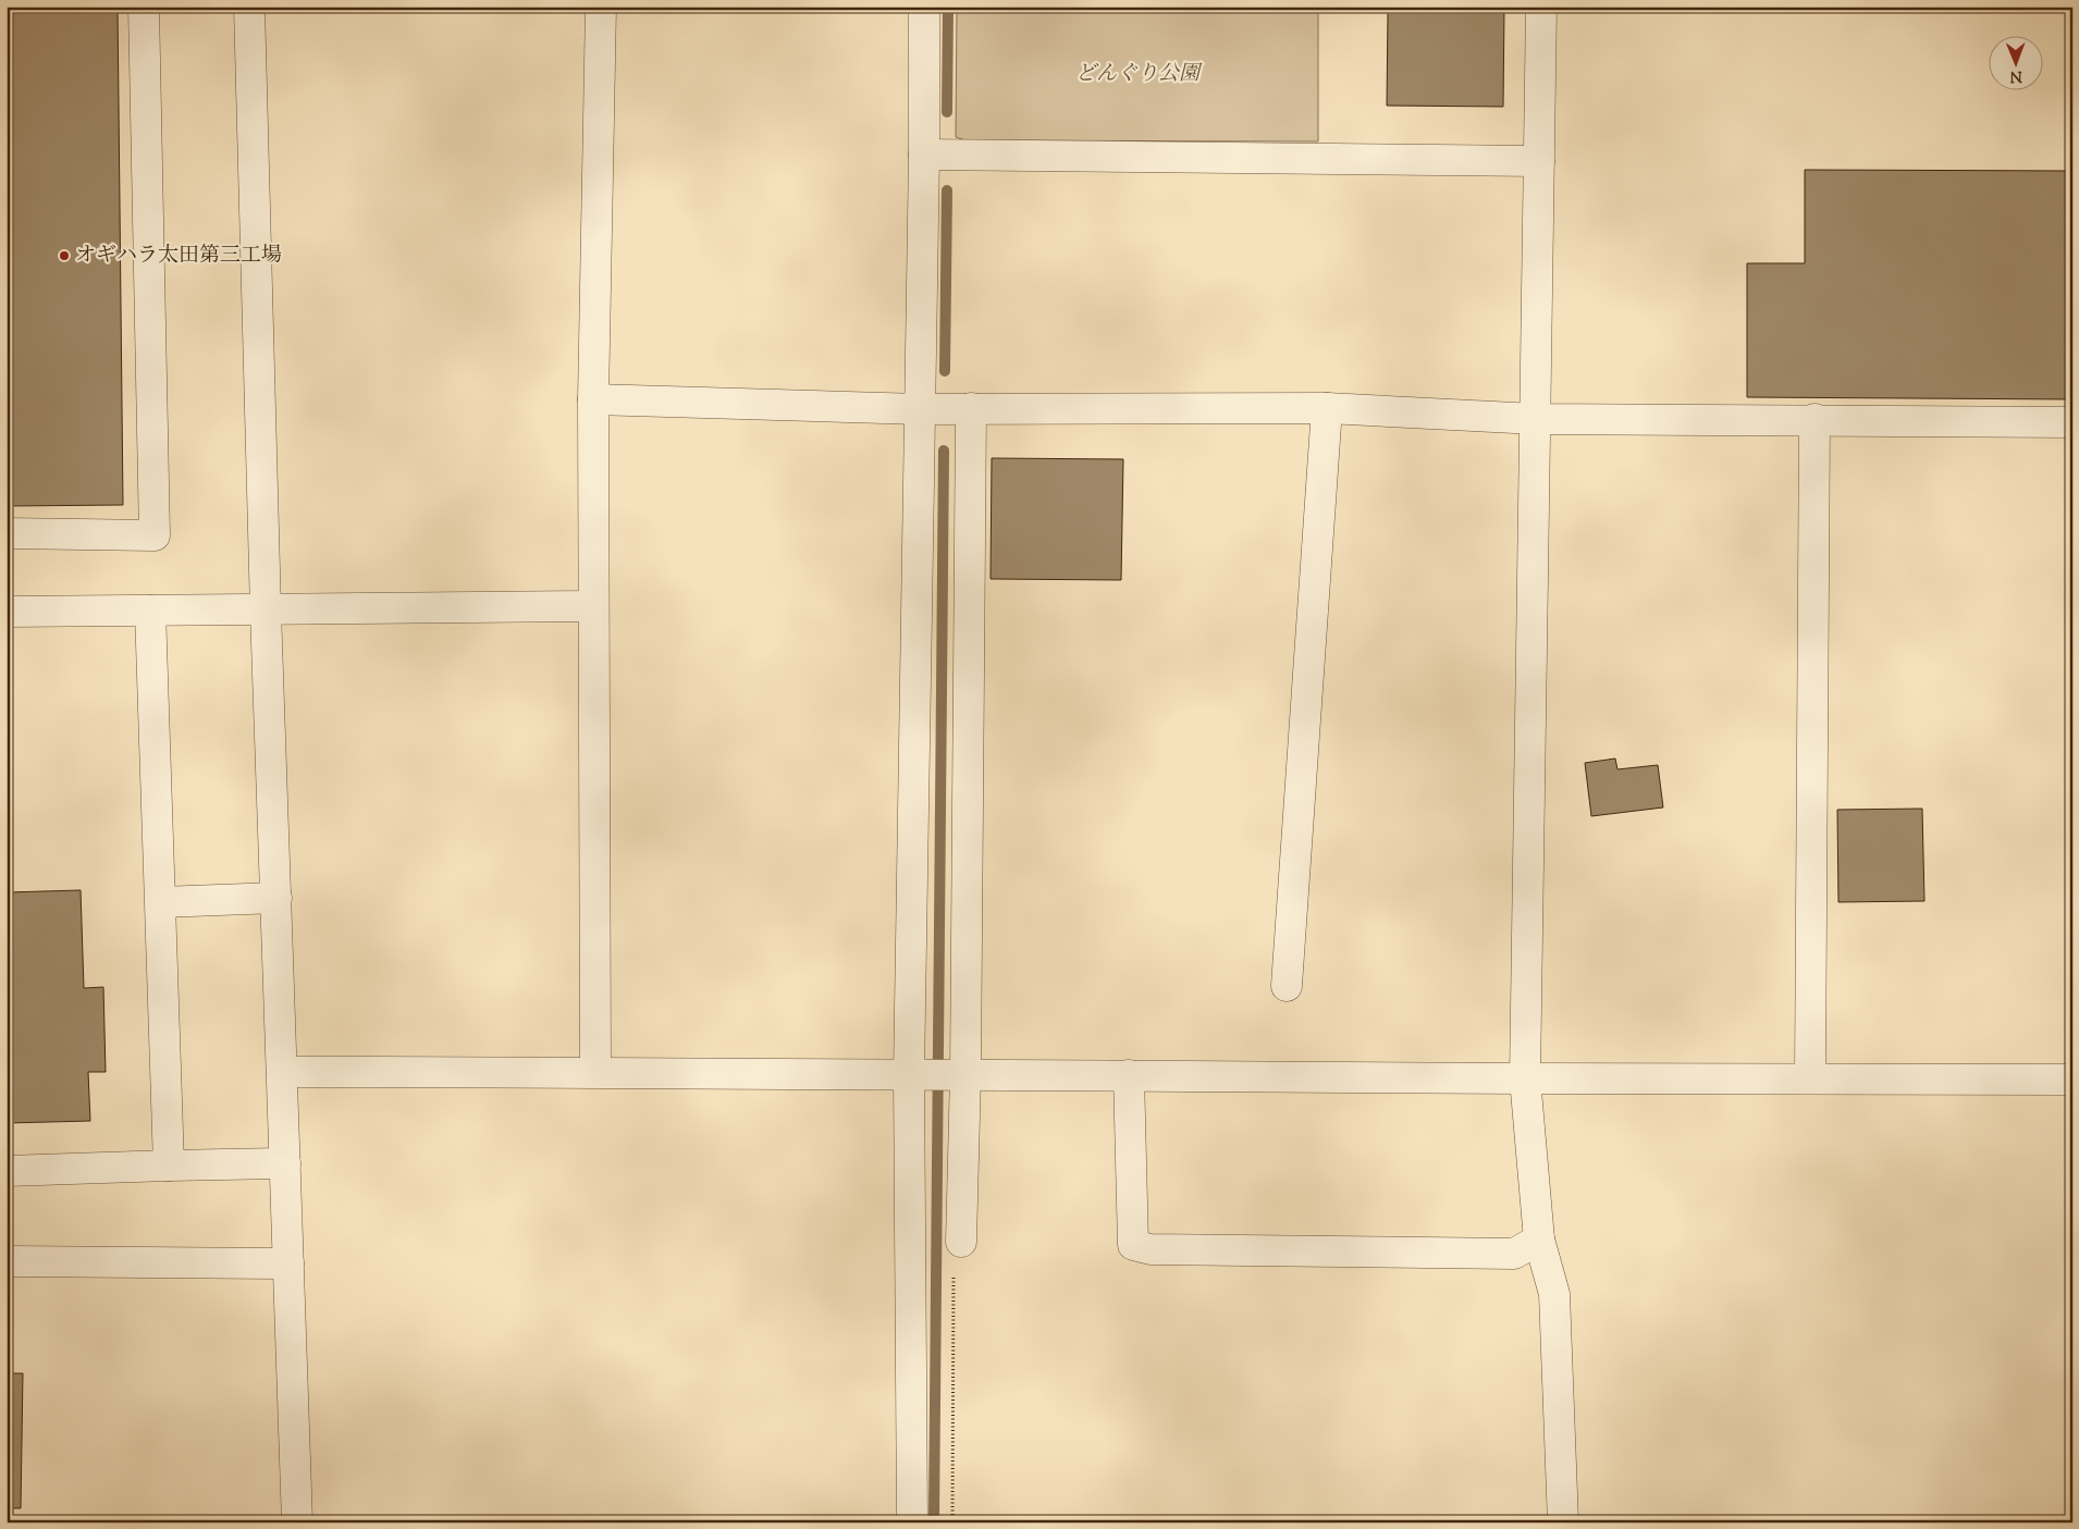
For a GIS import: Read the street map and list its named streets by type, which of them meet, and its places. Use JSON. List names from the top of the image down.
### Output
{
  "parks": ["どんぐり公園"],
  "places": ["オギハラ太田第三工場"],
  "north": "bottom"
}
